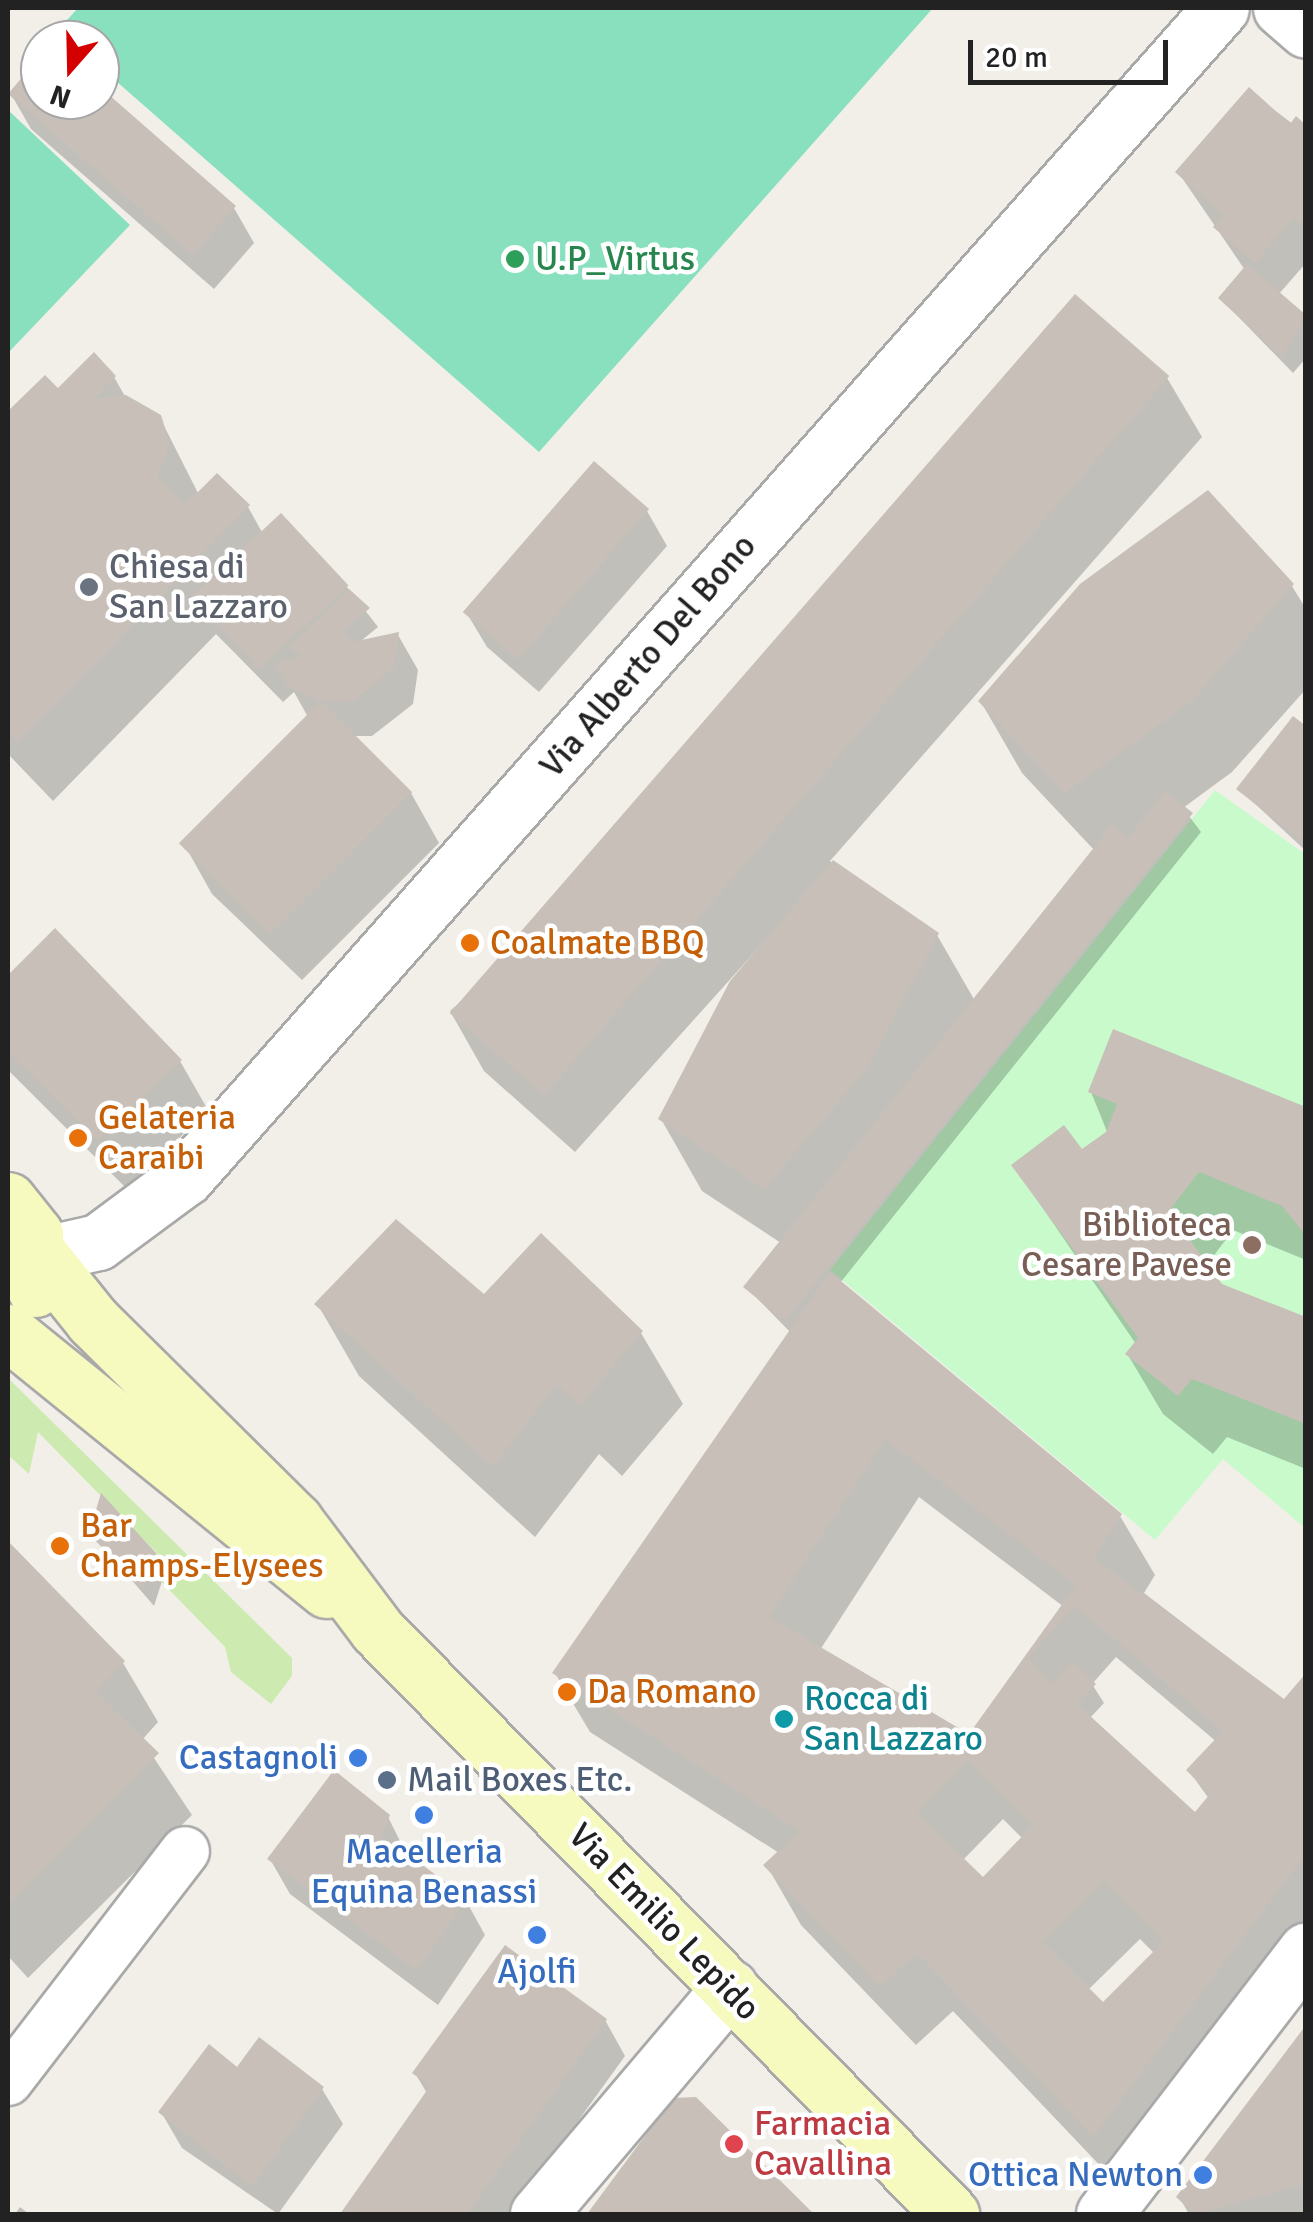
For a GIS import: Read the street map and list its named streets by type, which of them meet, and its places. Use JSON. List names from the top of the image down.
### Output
{
  "streets": {
    "main road": ["Via Emilio Lepido"],
    "street": ["Via Alberto Del Bono"]
  },
  "crossings": [
    ["Via Alberto Del Bono", "Via Emilio Lepido"]
  ],
  "places": [
    "U.P_Virtus",
    "Chiesa di San Lazzaro",
    "Coalmate BBQ",
    "Gelateria Caraibi",
    "Biblioteca Cesare Pavese",
    "Bar Champs-Elysees",
    "Da Romano",
    "Rocca di San Lazzaro",
    "Castagnoli",
    "Mail Boxes Etc.",
    "Macelleria Equina Benassi",
    "Ajolfi",
    "Farmacia Cavallina",
    "Ottica Newton"
  ],
  "scale_bar": "20 m",
  "north": "bottom"
}
